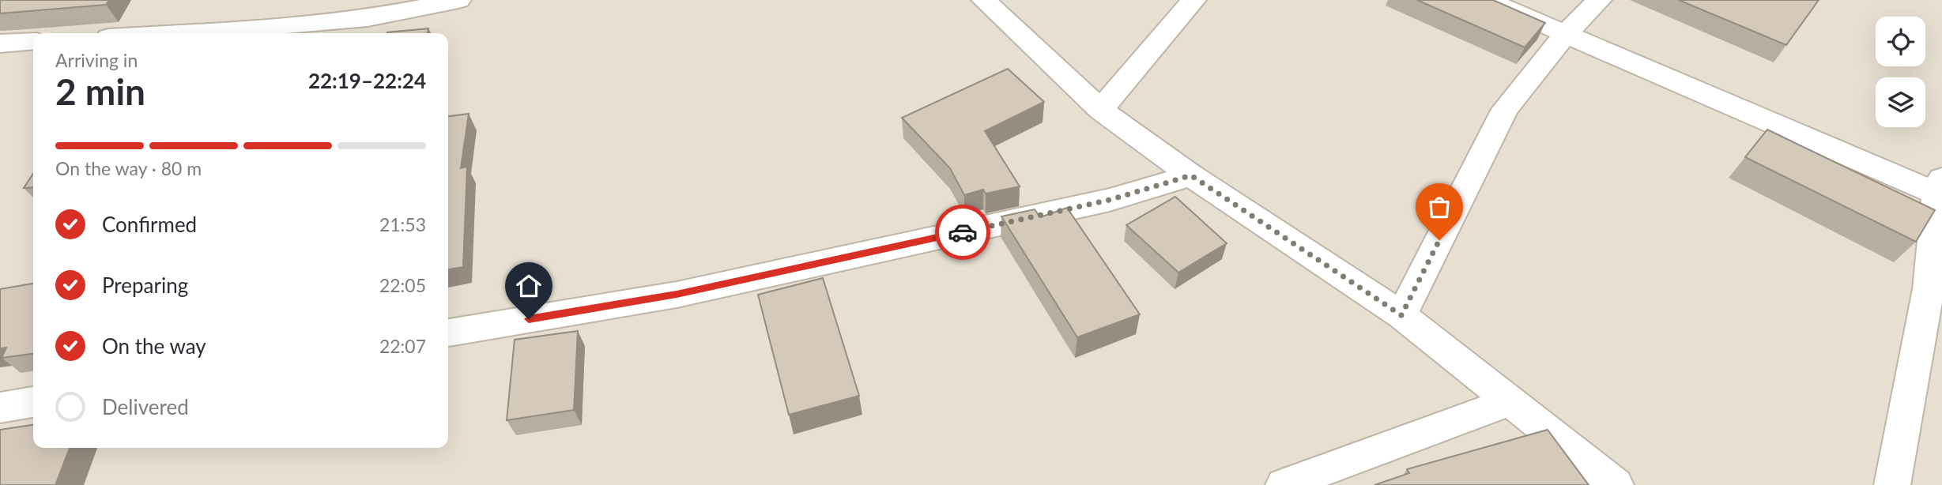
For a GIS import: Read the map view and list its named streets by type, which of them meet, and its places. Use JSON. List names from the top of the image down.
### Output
{
  "page": {
    "heading": ["2 min", "Arriving in", "22:19–22:24"],
    "bar": "On the way · 80 m",
    "list": [
      ["Confirmed", "21:53"],
      ["Preparing", "22:05"],
      ["On the way", "22:07"],
      "Delivered"
    ]
  }
}
